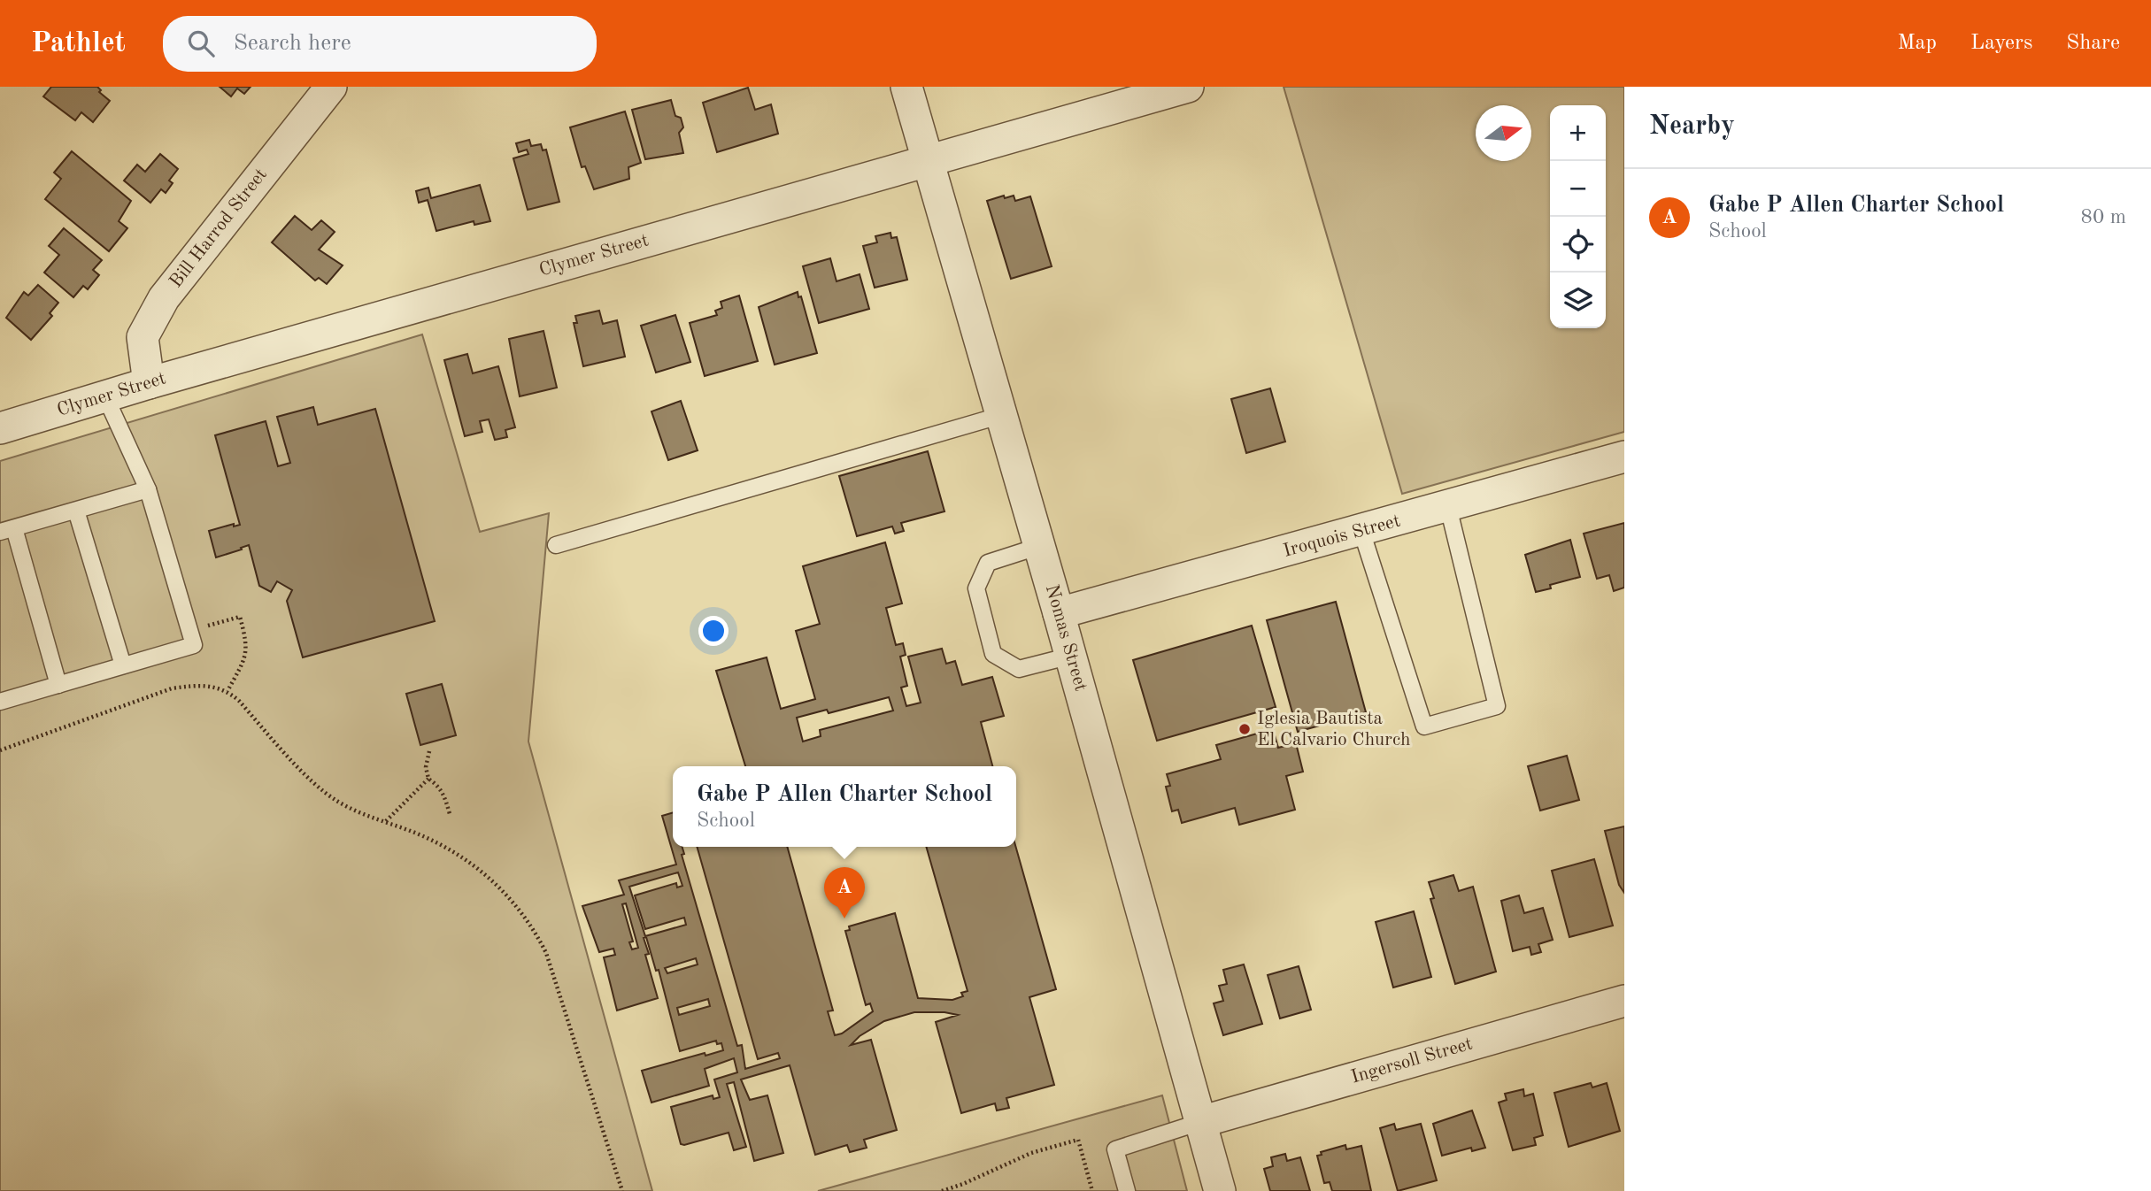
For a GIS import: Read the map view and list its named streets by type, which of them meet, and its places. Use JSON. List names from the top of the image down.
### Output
{
  "streets": {
    "street": [
      "Bill Harrod Street",
      "Clymer Street",
      "Iroquois Street",
      "Nomas Street",
      "Ingersoll Street"
    ]
  },
  "crossings": [
    ["Bill Harrod Street", "Clymer Street"],
    ["Clymer Street", "Nomas Street"],
    ["Iroquois Street", "Nomas Street"],
    ["Nomas Street", "Ingersoll Street"]
  ],
  "places": ["Iglesia Bautista El Calvario Church"],
  "north": "right",
  "page": {
    "header": "Pathlet",
    "search": "Search here",
    "nav": ["Map", "Layers", "Share"],
    "heading": "Nearby",
    "map_buttons": ["+", "−"],
    "list": [
      {
        "mark": "A",
        "name": "Gabe P Allen Charter School",
        "note": "School",
        "value": "80 m"
      }
    ],
    "popup": ["Gabe P Allen Charter School", "School"],
    "pins": "A"
  }
}
